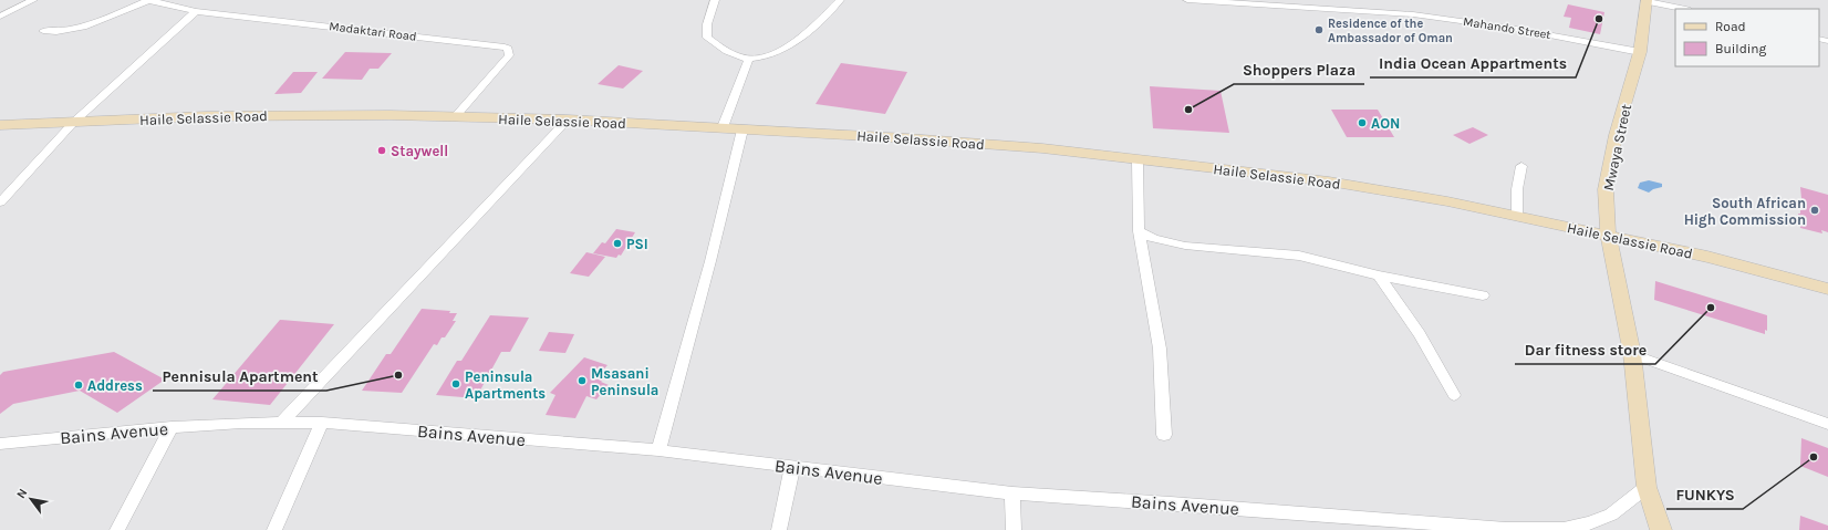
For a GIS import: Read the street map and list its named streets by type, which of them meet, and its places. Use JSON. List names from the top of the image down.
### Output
{
  "streets": {
    "street": [
      "Mahando Street",
      "Madaktari Road",
      "Haile Selassie Road",
      "Mwaya Street",
      "Bains Avenue"
    ]
  },
  "crossings": [
    ["Mahando Street", "Mwaya Street"],
    ["Madaktari Road", "Haile Selassie Road"],
    ["Haile Selassie Road", "Mwaya Street"],
    ["Mwaya Street", "Bains Avenue"]
  ],
  "places": [
    "India Ocean Appartments",
    "Residence of the Ambassador of Oman",
    "Shoppers Plaza",
    "AON",
    "Staywell",
    "South African High Commission",
    "PSI",
    "Dar fitness store",
    "Pennisula Apartment",
    "Msasani Peninsula",
    "Peninsula Apartments",
    "Address",
    "FUNKYS"
  ],
  "legend": ["Road", "Building"],
  "north": "top left"
}
